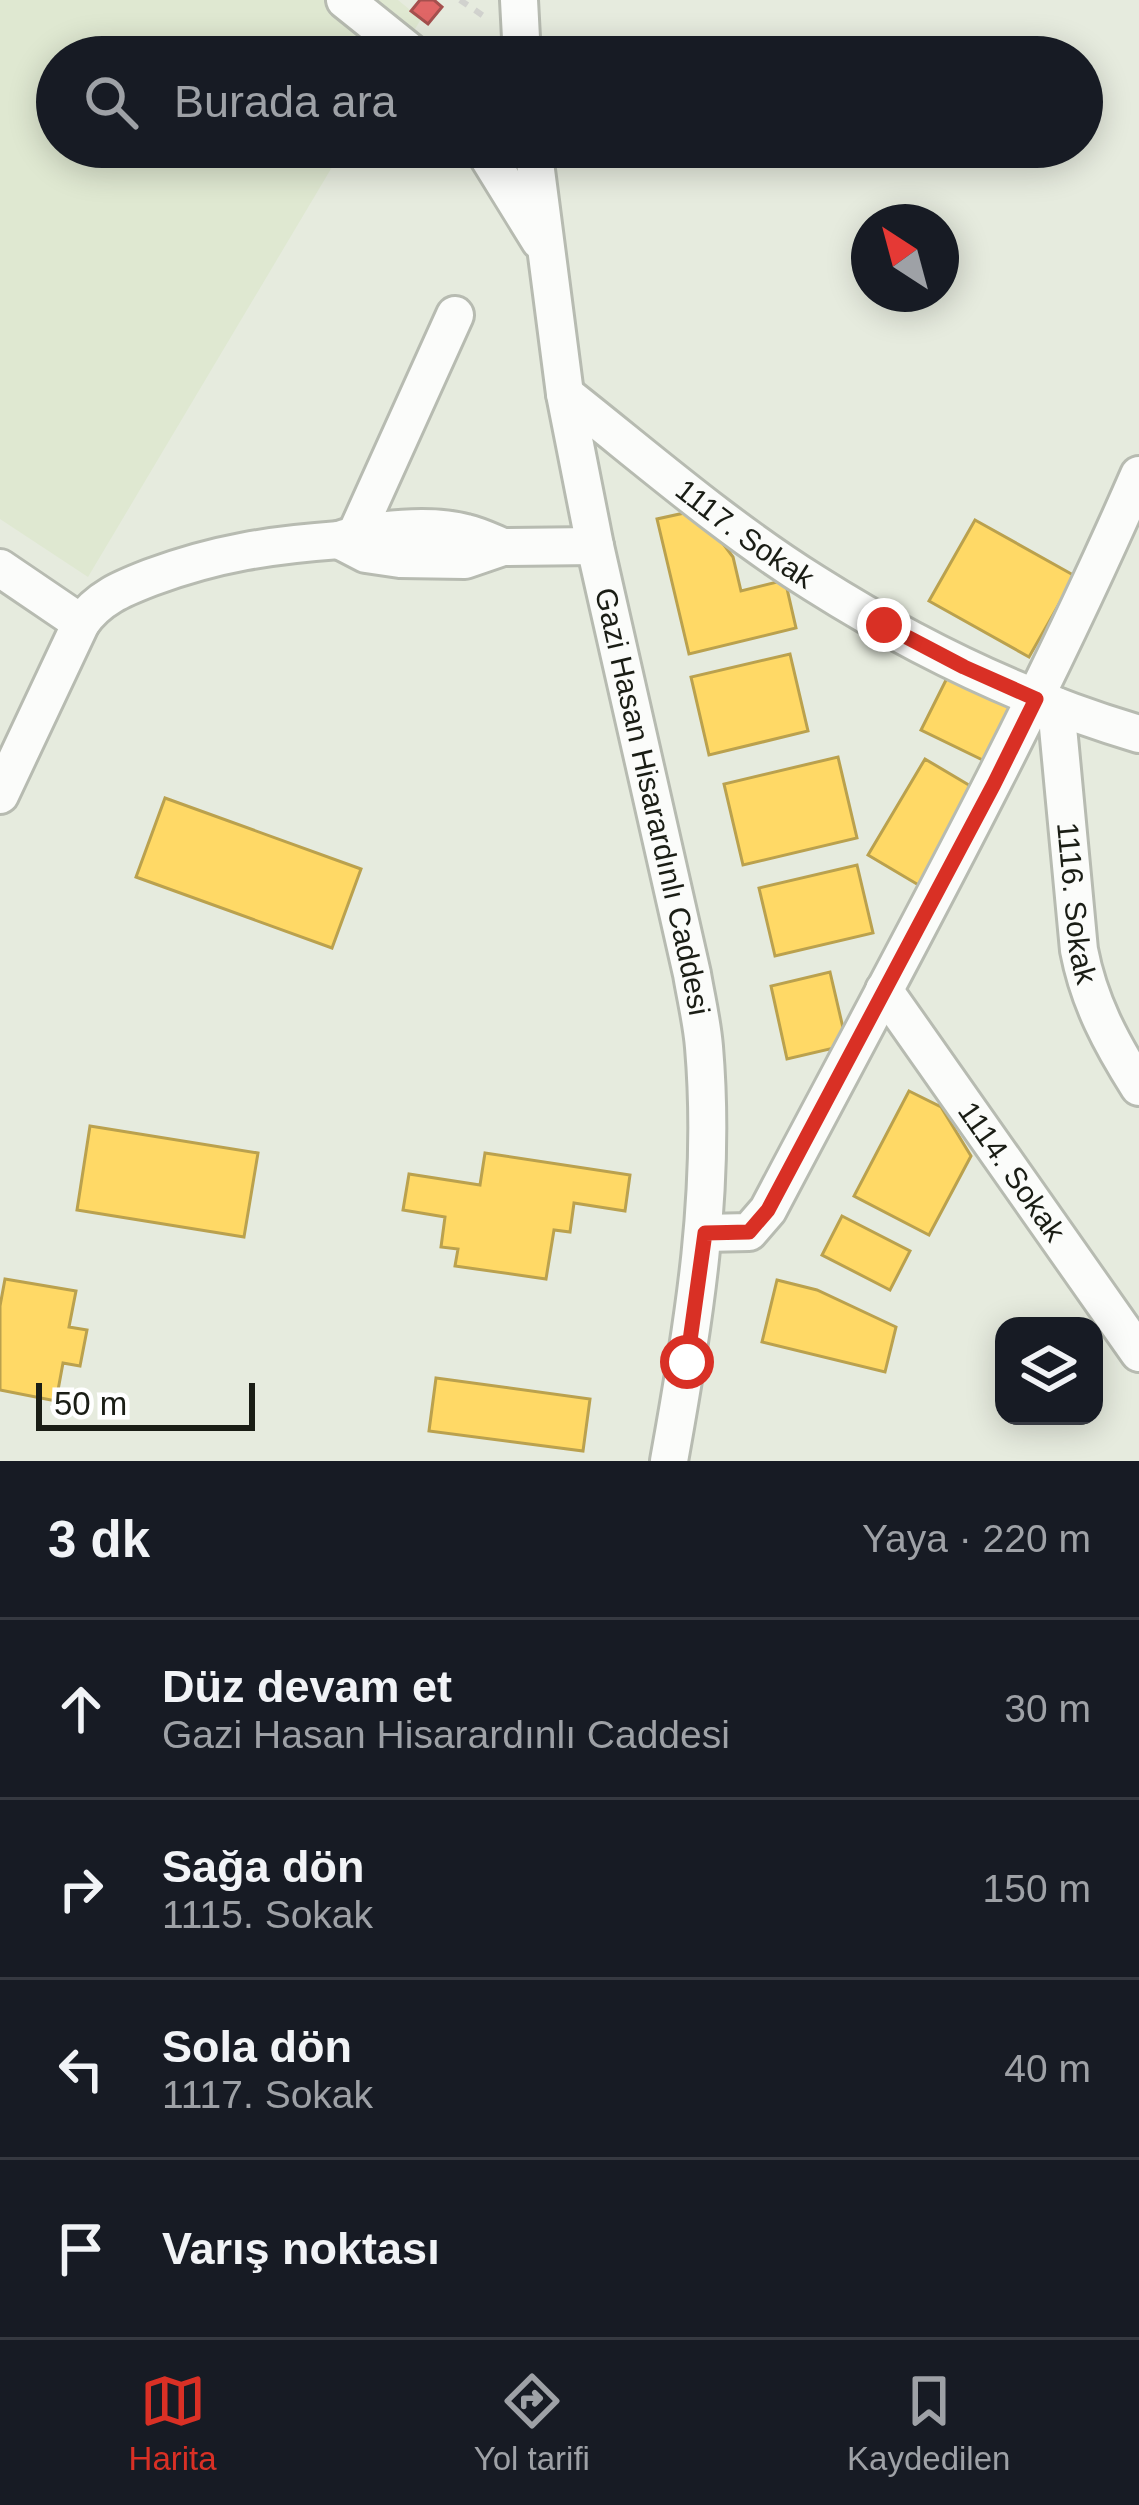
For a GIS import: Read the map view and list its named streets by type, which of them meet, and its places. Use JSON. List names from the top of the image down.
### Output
{
  "streets": {
    "street": [
      "1117. Sokak",
      "Gazi Hasan Hisarardınlı Caddesi",
      "1116. Sokak",
      "1114. Sokak"
    ]
  },
  "crossings": [
    ["1117. Sokak", "Gazi Hasan Hisarardınlı Caddesi"],
    ["1117. Sokak", "1116. Sokak"]
  ],
  "scale_bar": "50 m",
  "north": "top left",
  "page": {
    "search": "Burada ara",
    "scale": "50 m",
    "heading": ["3 dk", "Yaya · 220 m"],
    "list": [
      ["Düz devam et", "Gazi Hasan Hisarardınlı Caddesi", "30 m"],
      ["Sağa dön", "1115. Sokak", "150 m"],
      ["Sola dön", "1117. Sokak", "40 m"],
      "Varış noktası"
    ],
    "nav": ["Harita", "Yol tarifi", "Kaydedilen"]
  }
}
